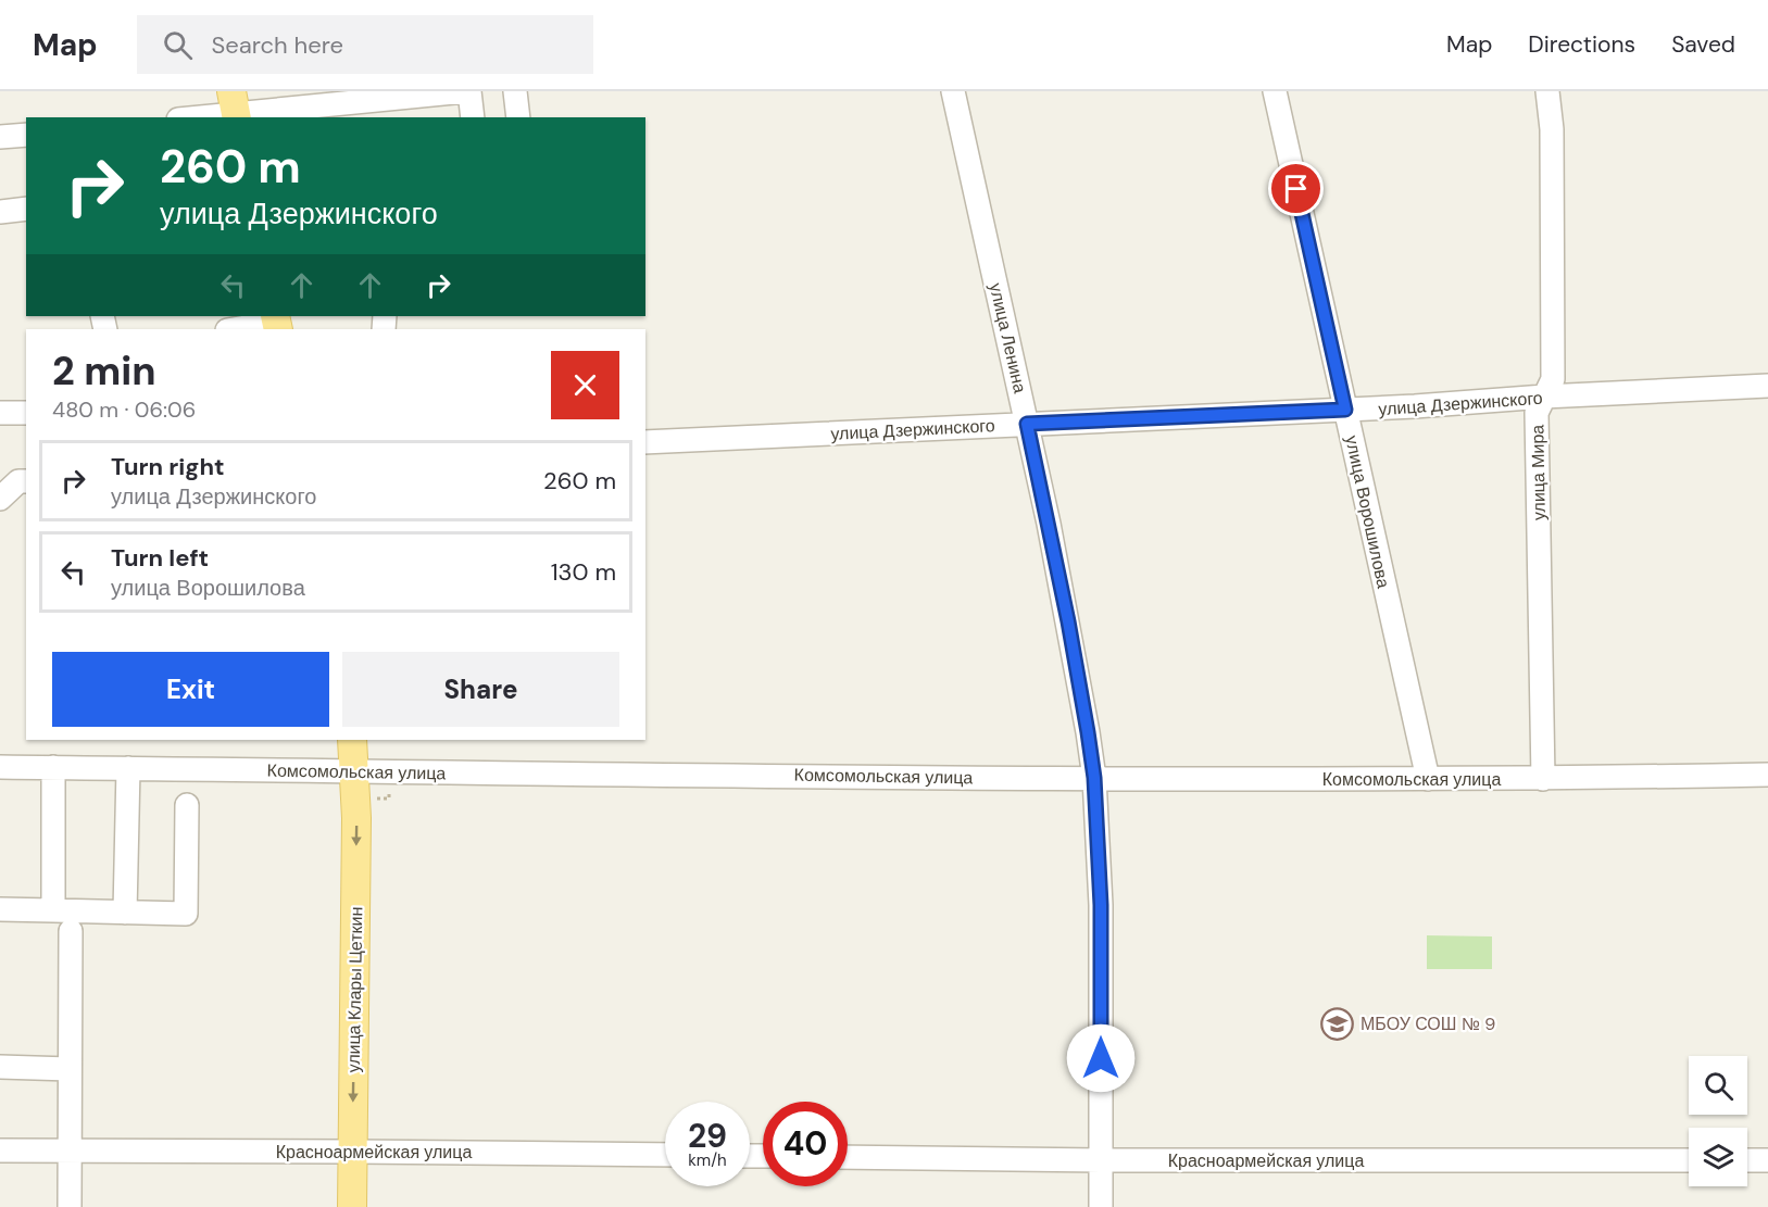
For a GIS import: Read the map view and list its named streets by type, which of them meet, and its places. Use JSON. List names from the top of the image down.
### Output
{
  "streets": {
    "main road": ["улица Клары Цеткин"],
    "street": [
      "улица Ленина",
      "улица Дзержинского",
      "улица Мира",
      "улица Ворошилова",
      "Комсомольская улица",
      "Красноармейская улица"
    ]
  },
  "crossings": [
    ["улица Ленина", "улица Дзержинского"],
    ["улица Ленина", "Комсомольская улица"],
    ["улица Ленина", "Красноармейская улица"],
    ["улица Дзержинского", "улица Мира"],
    ["улица Дзержинского", "улица Ворошилова"],
    ["улица Мира", "Комсомольская улица"],
    ["улица Ворошилова", "Комсомольская улица"],
    ["Комсомольская улица", "улица Клары Цеткин"],
    ["улица Клары Цеткин", "Красноармейская улица"]
  ],
  "one_way": ["улица Клары Цеткин"],
  "places": {
    "school or university": ["МБОУ СОШ № 9"]
  },
  "page": {
    "header": "Map",
    "search": "Search here",
    "nav": ["Map", "Directions", "Saved"],
    "turn": ["260 m", "улица Дзержинского"],
    "heading": ["2 min", "480 m · 06:06"],
    "list": [
      {
        "name": "Turn right",
        "note": "улица Дзержинского",
        "value": "260 m"
      },
      {
        "name": "Turn left",
        "note": "улица Ворошилова",
        "value": "130 m"
      }
    ],
    "buttons": ["Exit", "Share"],
    "speed": "29 km/h",
    "limit": "40"
  }
}
